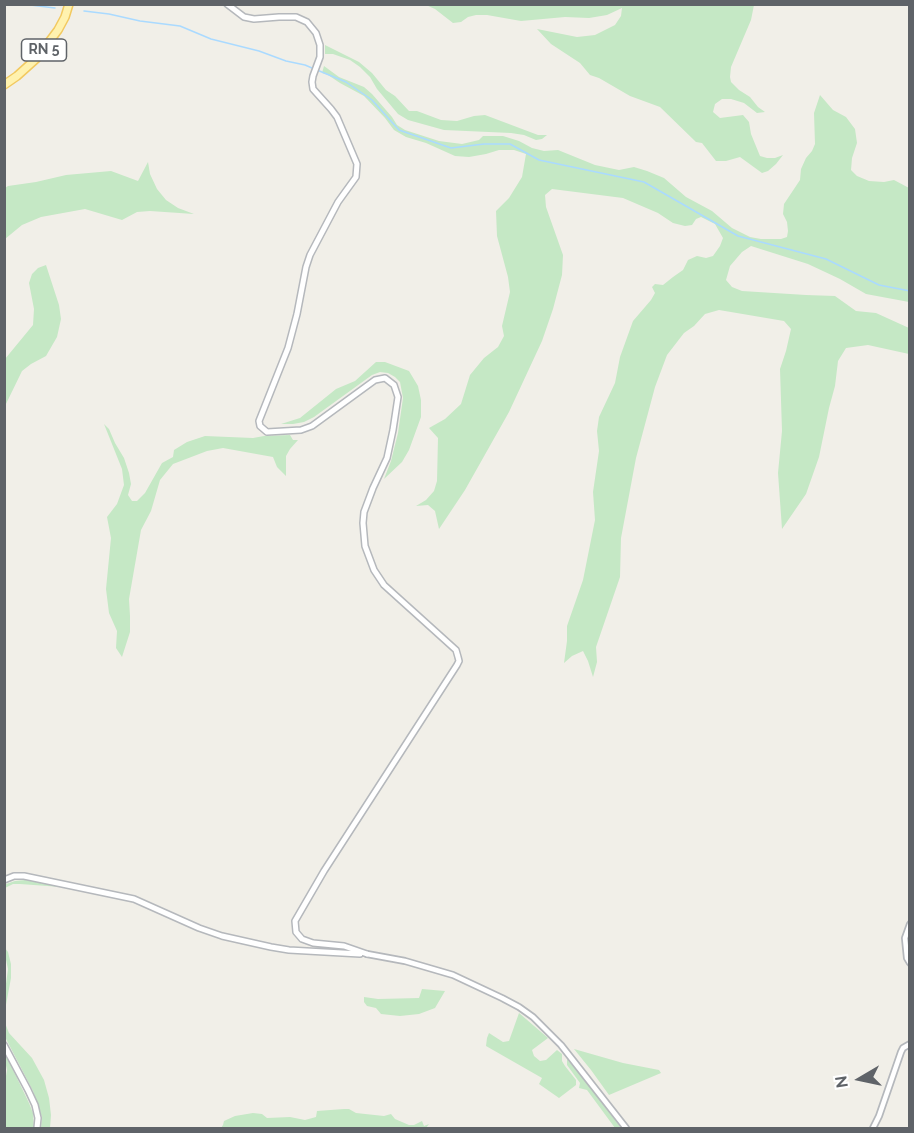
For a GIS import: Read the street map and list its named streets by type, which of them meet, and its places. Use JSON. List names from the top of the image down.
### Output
{
  "streets": {
    "main road": ["RN 5"]
  },
  "north": "left"
}
